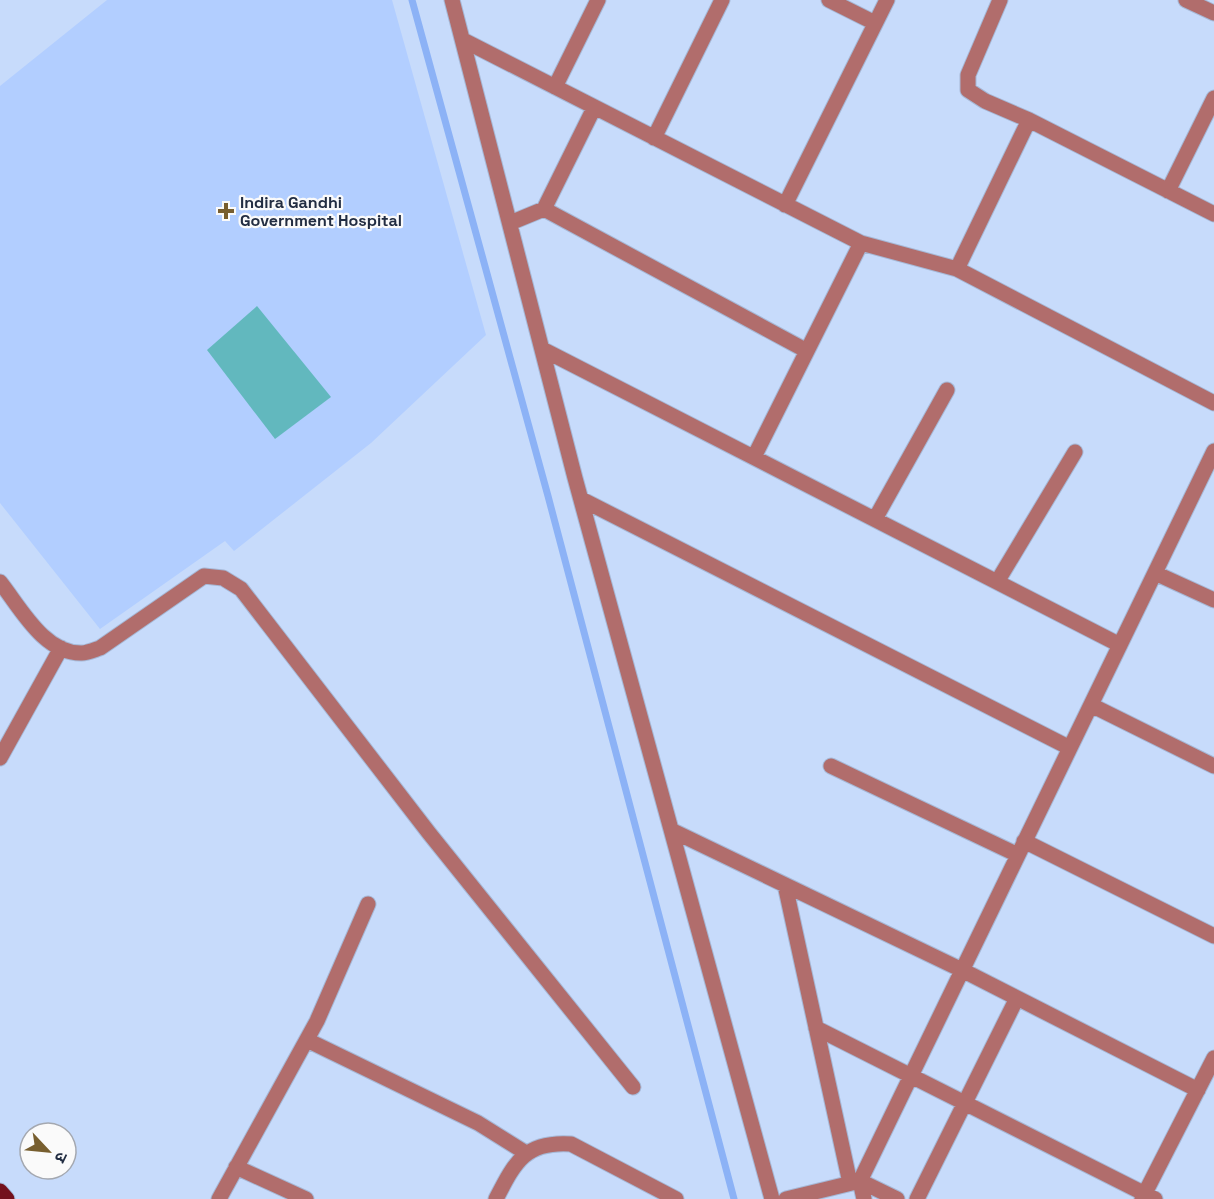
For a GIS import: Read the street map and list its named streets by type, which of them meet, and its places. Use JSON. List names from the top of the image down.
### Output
{
  "places": {
    "health": ["Indira Gandhi Government Hospital"]
  },
  "north": "bottom right"
}
